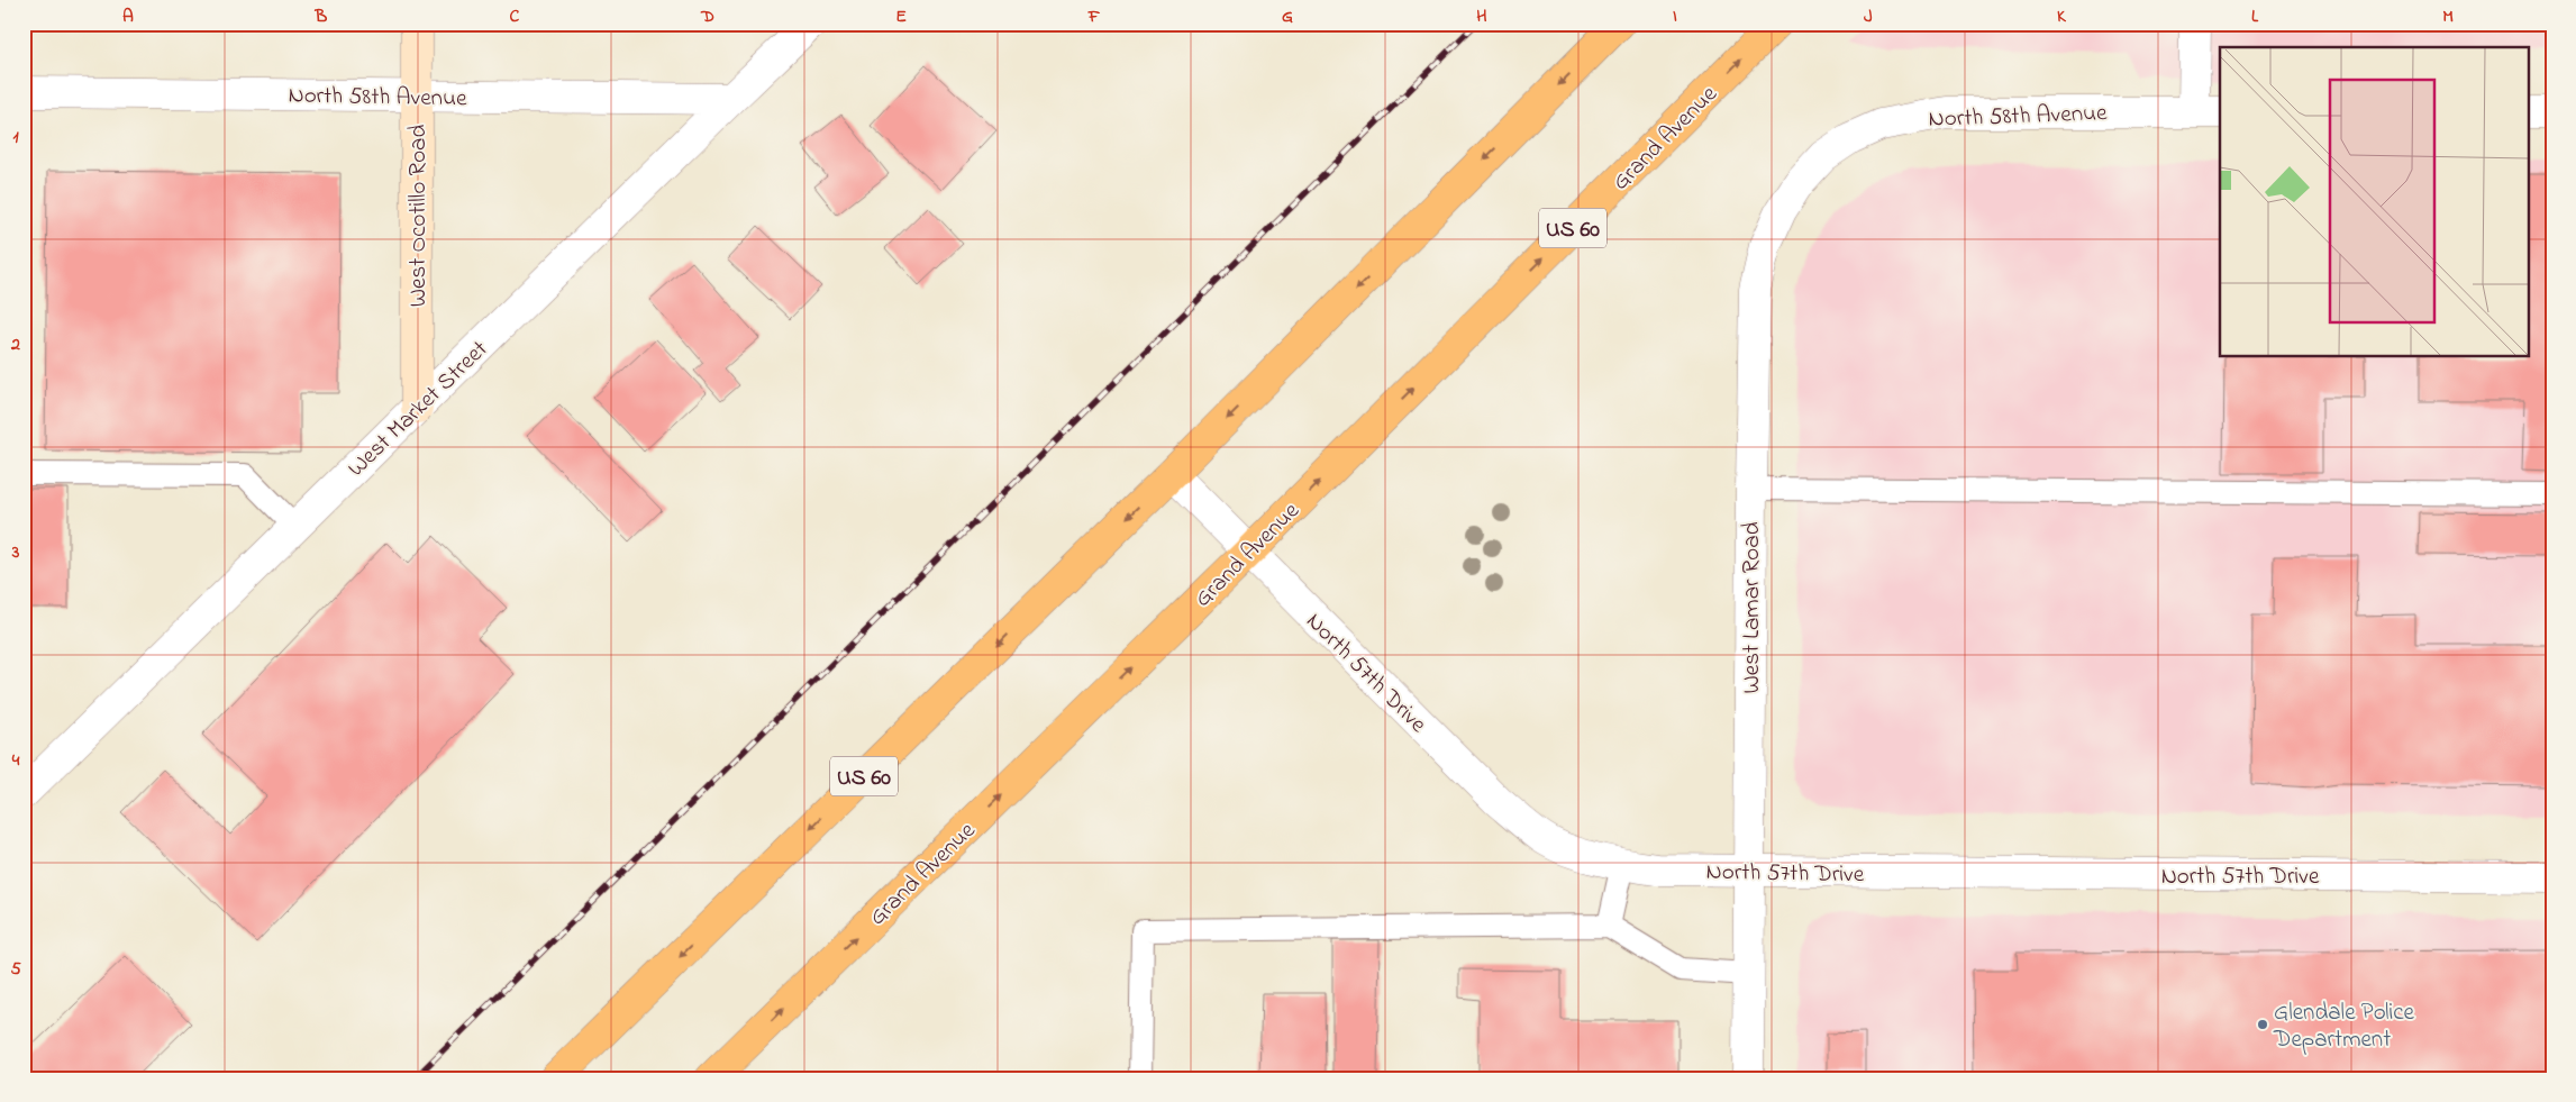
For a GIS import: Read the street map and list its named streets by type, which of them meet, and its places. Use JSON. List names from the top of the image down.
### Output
{
  "streets": {
    "highway": ["Grand Avenue", "US 60"],
    "street": [
      "North 58th Avenue",
      "West Ocotillo Road",
      "West Market Street",
      "West Lamar Road",
      "North 57th Drive"
    ]
  },
  "crossings": [
    ["North 58th Avenue", "West Ocotillo Road"],
    ["North 58th Avenue", "West Market Street"],
    ["North 58th Avenue", "West Lamar Road"],
    ["Grand Avenue", "North 57th Drive"],
    ["West Ocotillo Road", "West Market Street"],
    ["US 60", "North 57th Drive"],
    ["West Lamar Road", "North 57th Drive"]
  ],
  "places": ["Glendale Police Department"],
  "grid": {
    "columns": [
      "A",
      "B",
      "C",
      "D",
      "E",
      "F",
      "G",
      "H",
      "I",
      "J",
      "K",
      "L",
      "M"
    ],
    "rows": [
      "1",
      "2",
      "3",
      "4",
      "5"
    ]
  }
}
